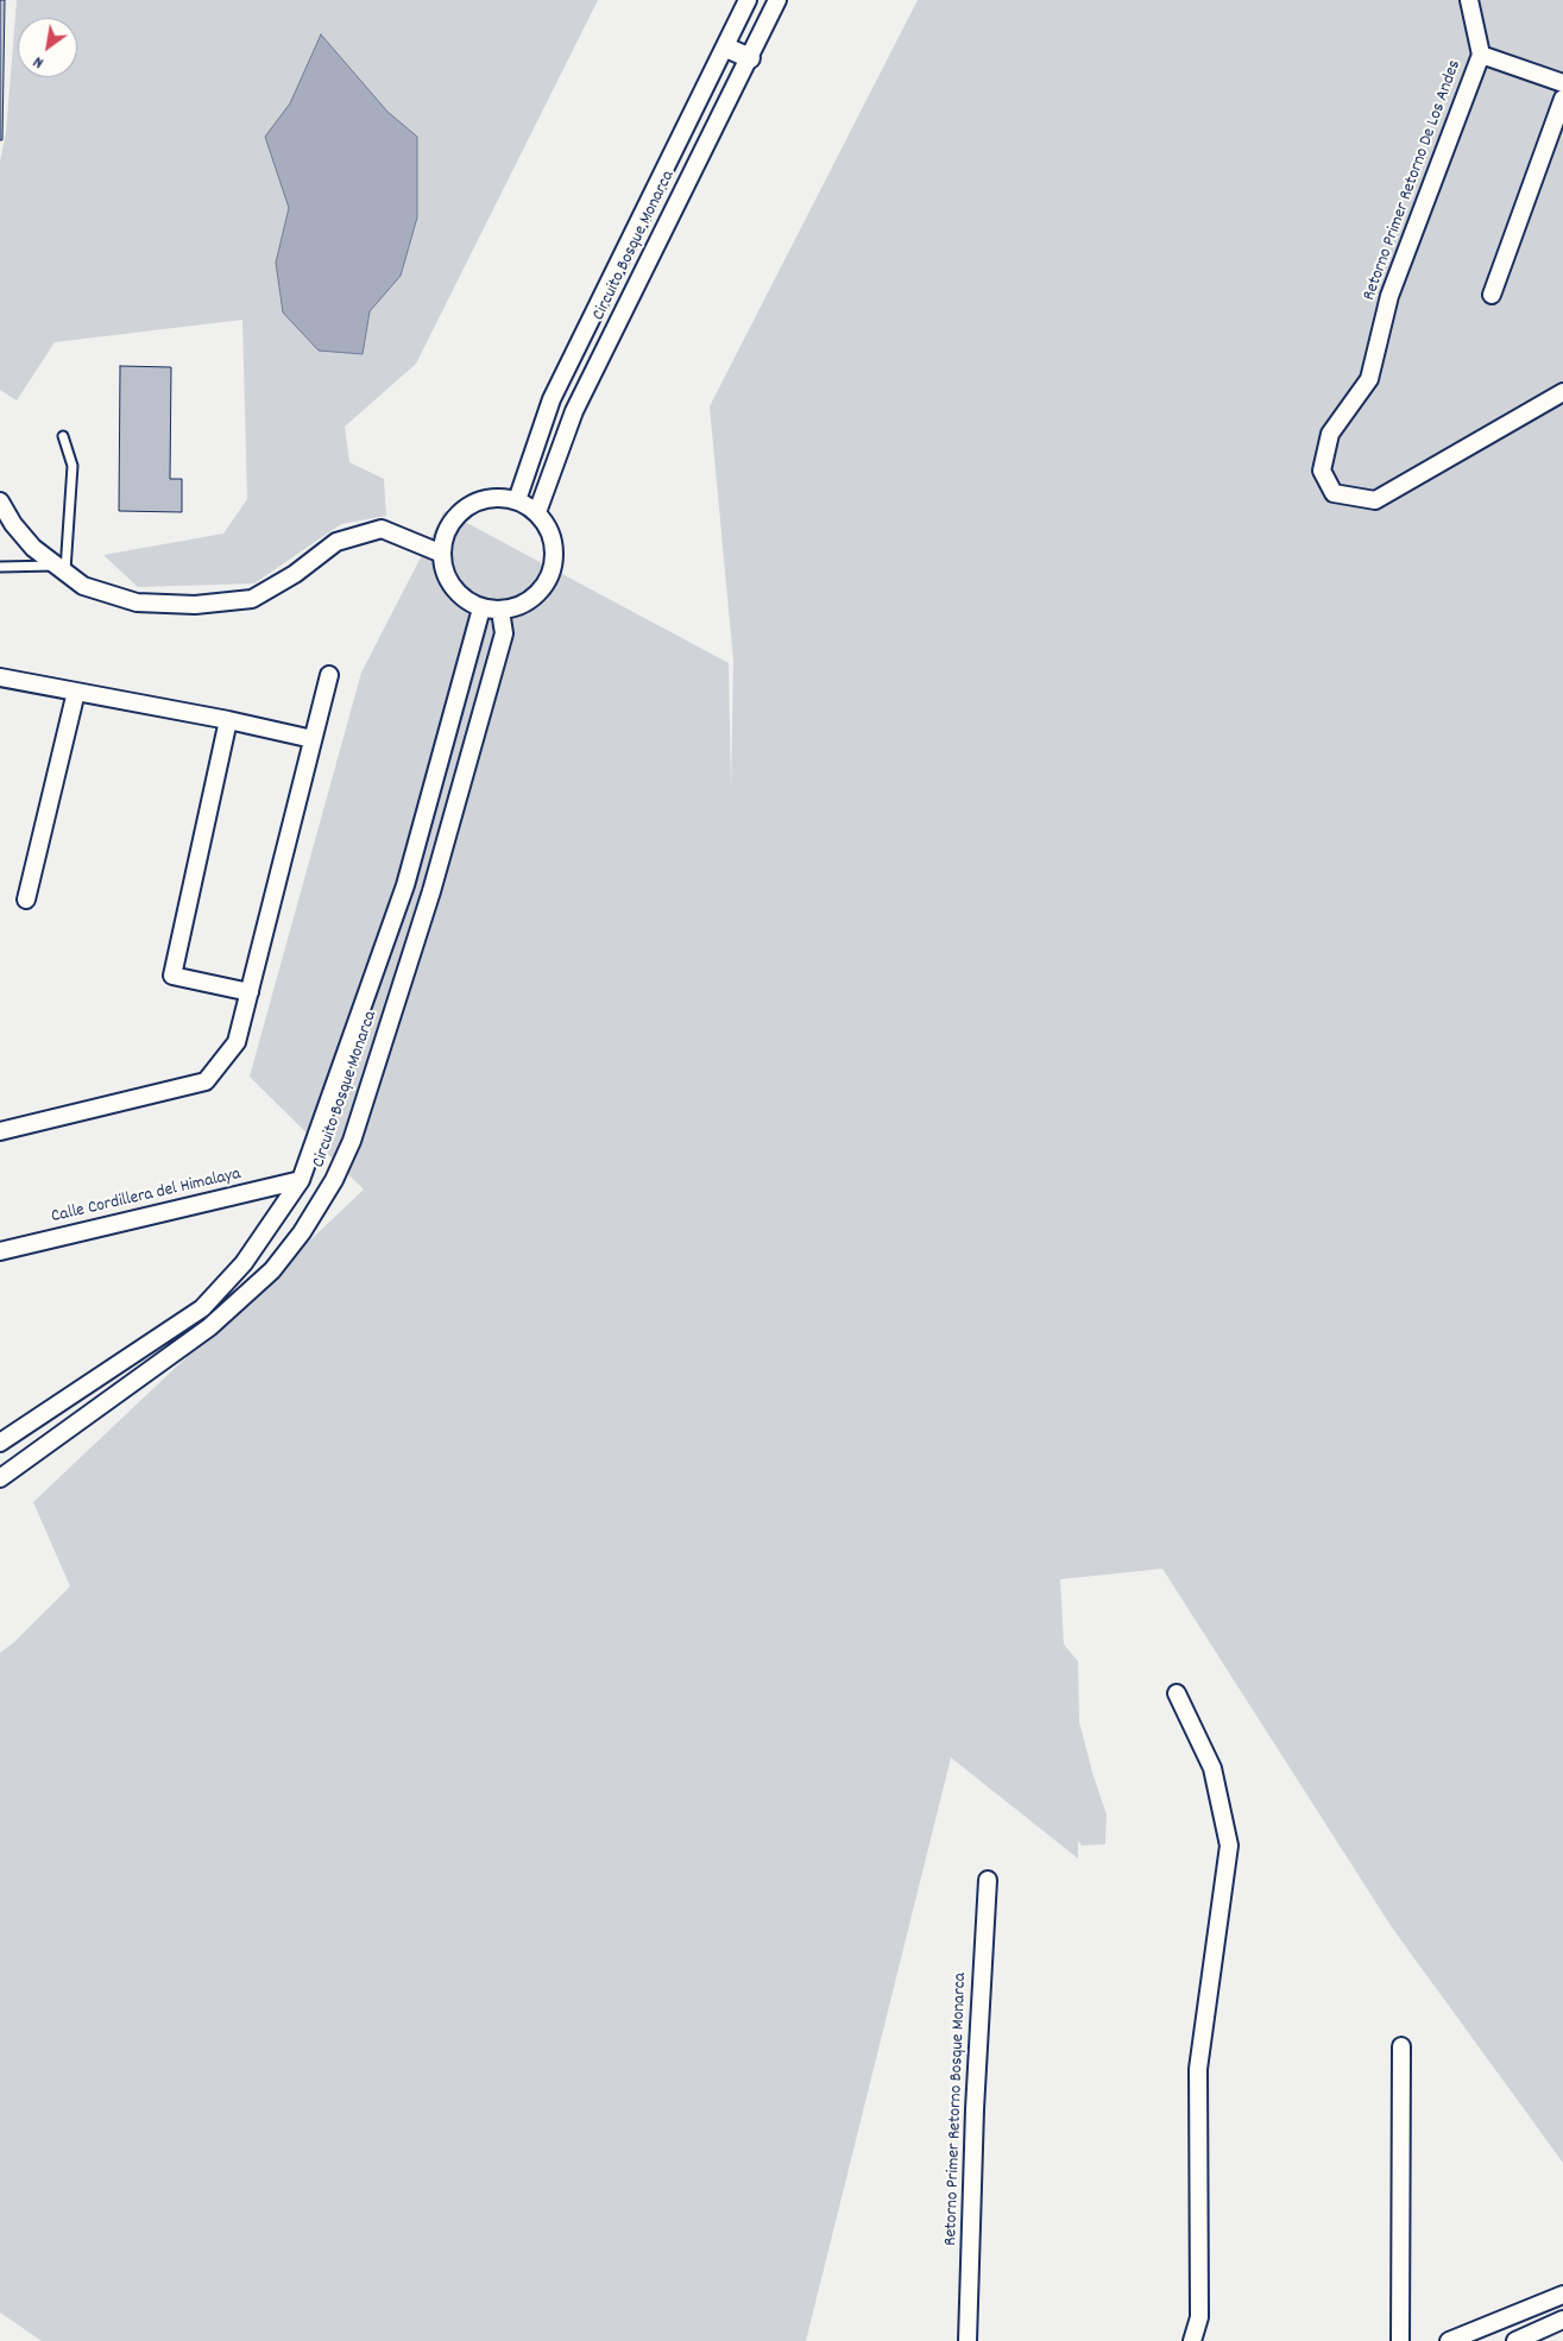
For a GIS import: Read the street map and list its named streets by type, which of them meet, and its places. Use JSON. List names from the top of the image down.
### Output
{
  "streets": {
    "street": [
      "Retorno Primer Retorno De Los Andes",
      "Circuito Bosque Monarca",
      "Calle Cordillera del Himalaya",
      "Retorno Primer Retorno Bosque Monarca"
    ]
  },
  "crossings": [
    ["Circuito Bosque Monarca", "Calle Cordillera del Himalaya"]
  ],
  "north": "bottom left"
}
